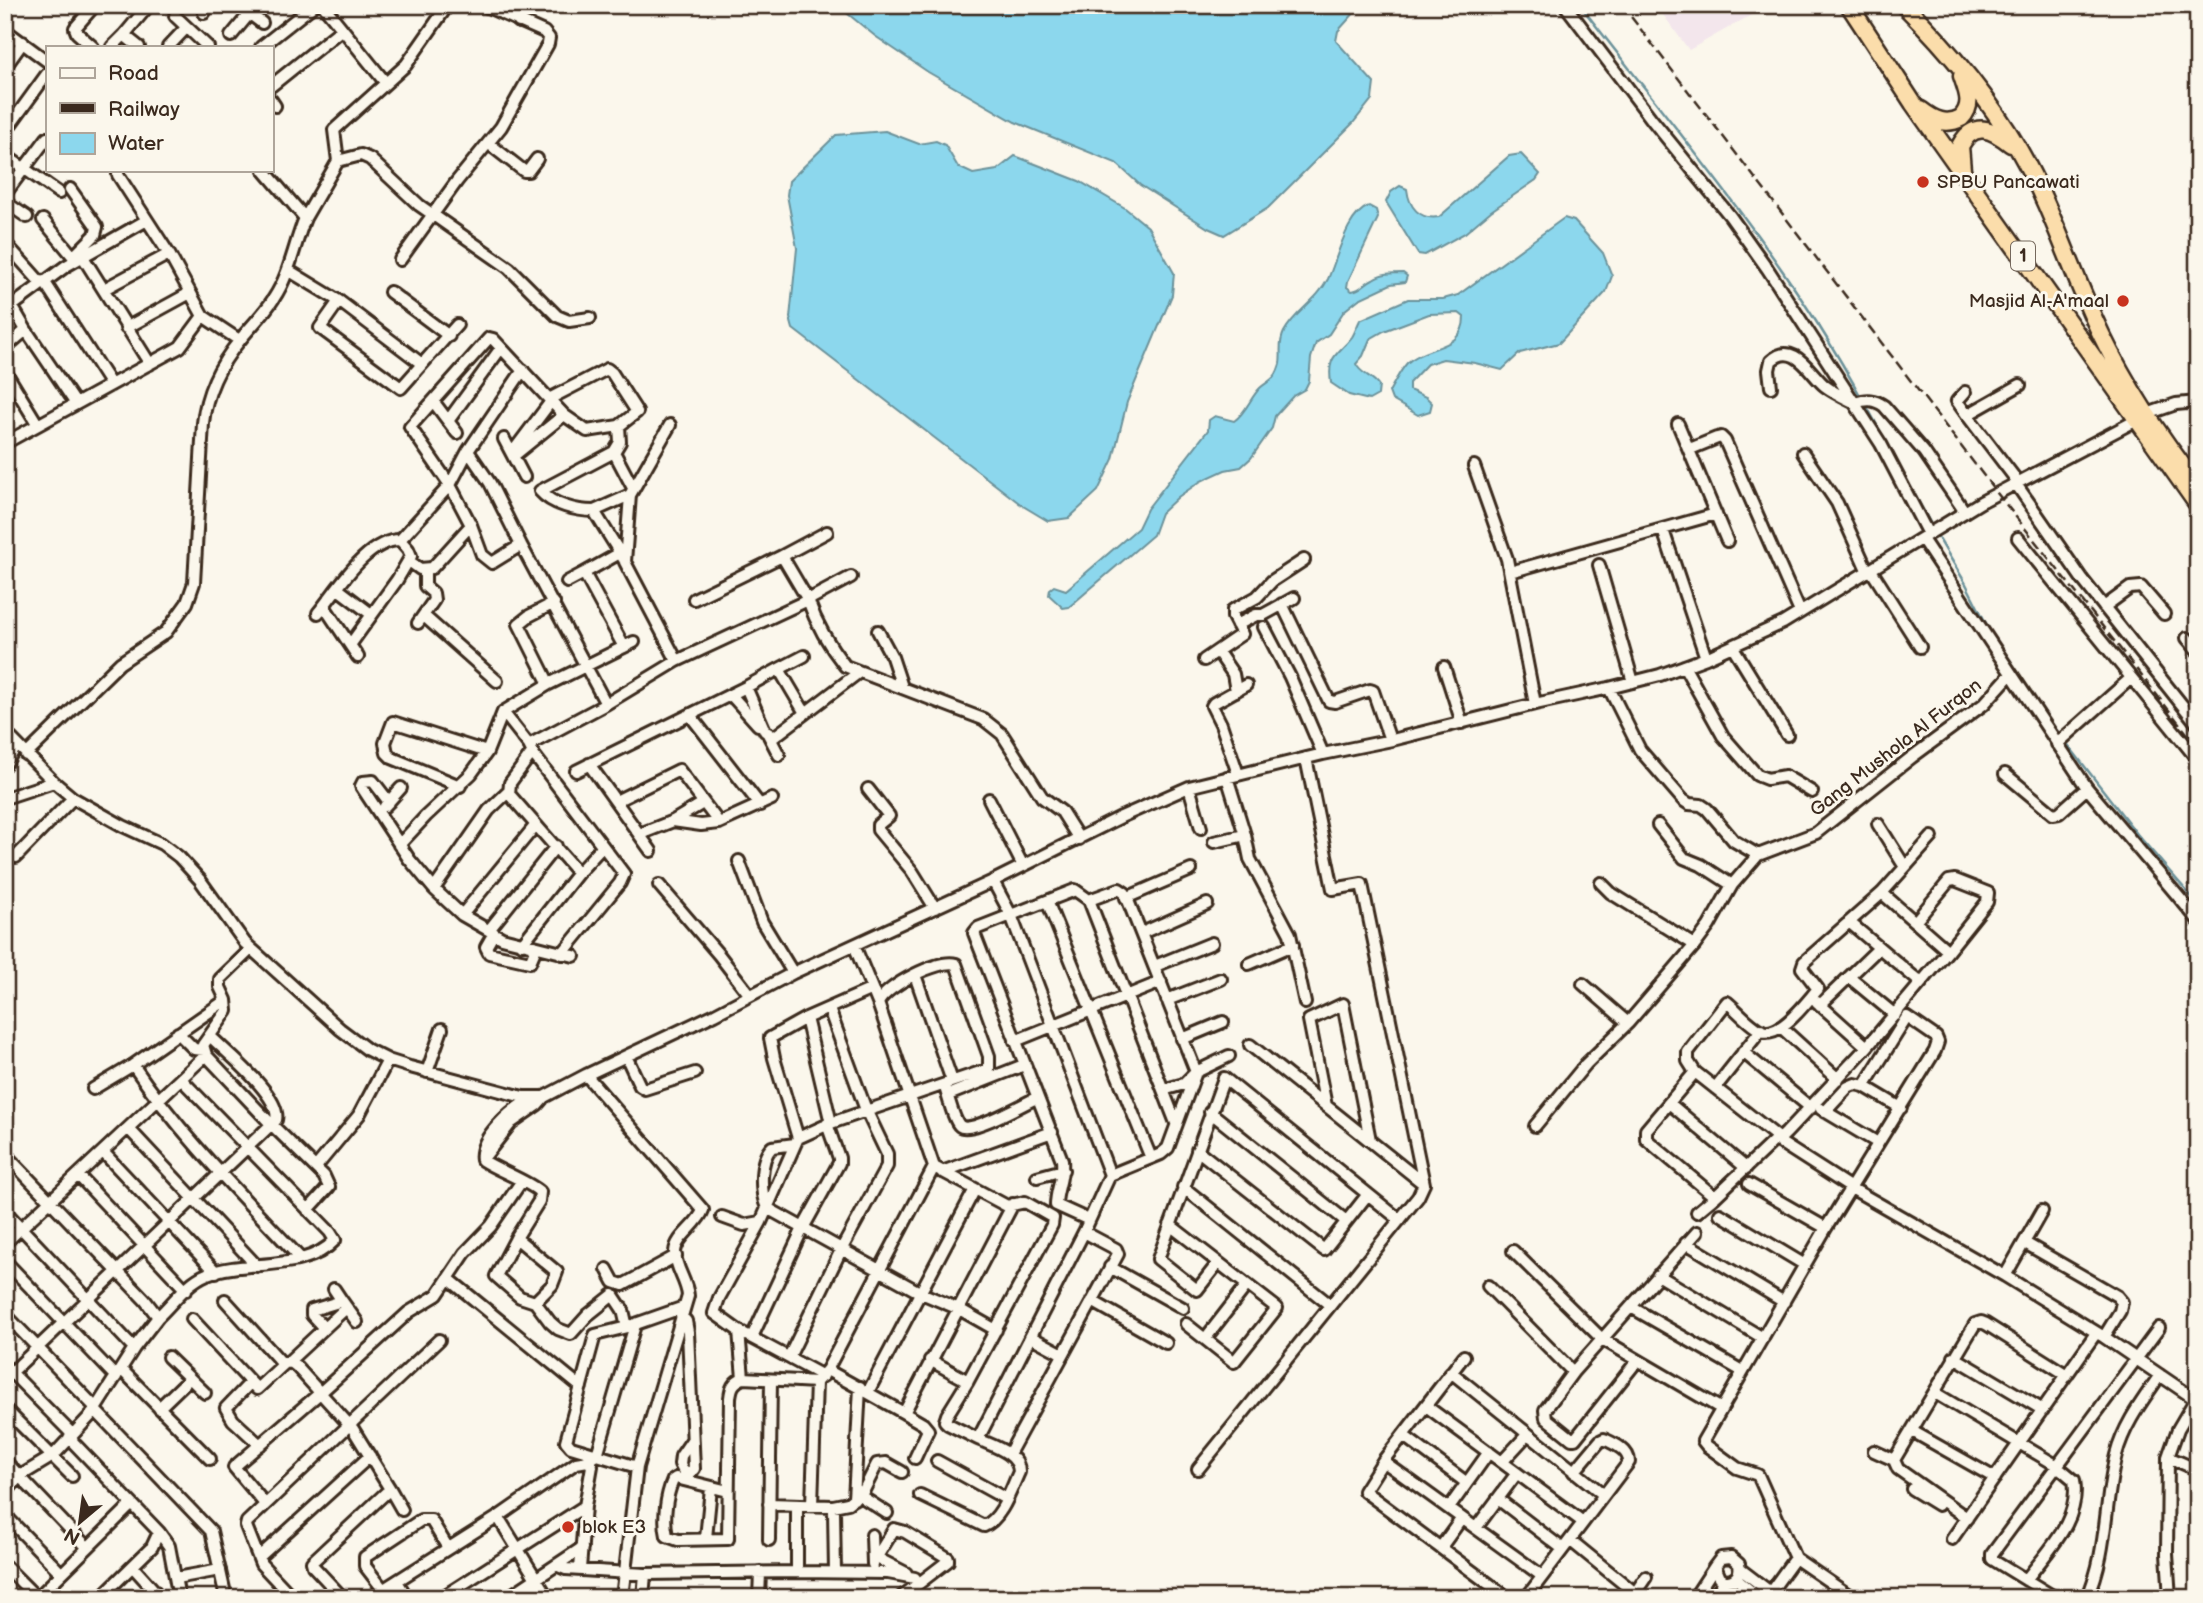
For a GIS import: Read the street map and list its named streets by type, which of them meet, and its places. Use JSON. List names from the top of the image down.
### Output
{
  "streets": {
    "highway": ["1"],
    "street": ["Gang Mushola Al Furqon"]
  },
  "places": ["SPBU Pancawati", "Masjid Al-A'maal", "blok E3"],
  "legend": ["Road", "Railway", "Water"],
  "north": "bottom left"
}
